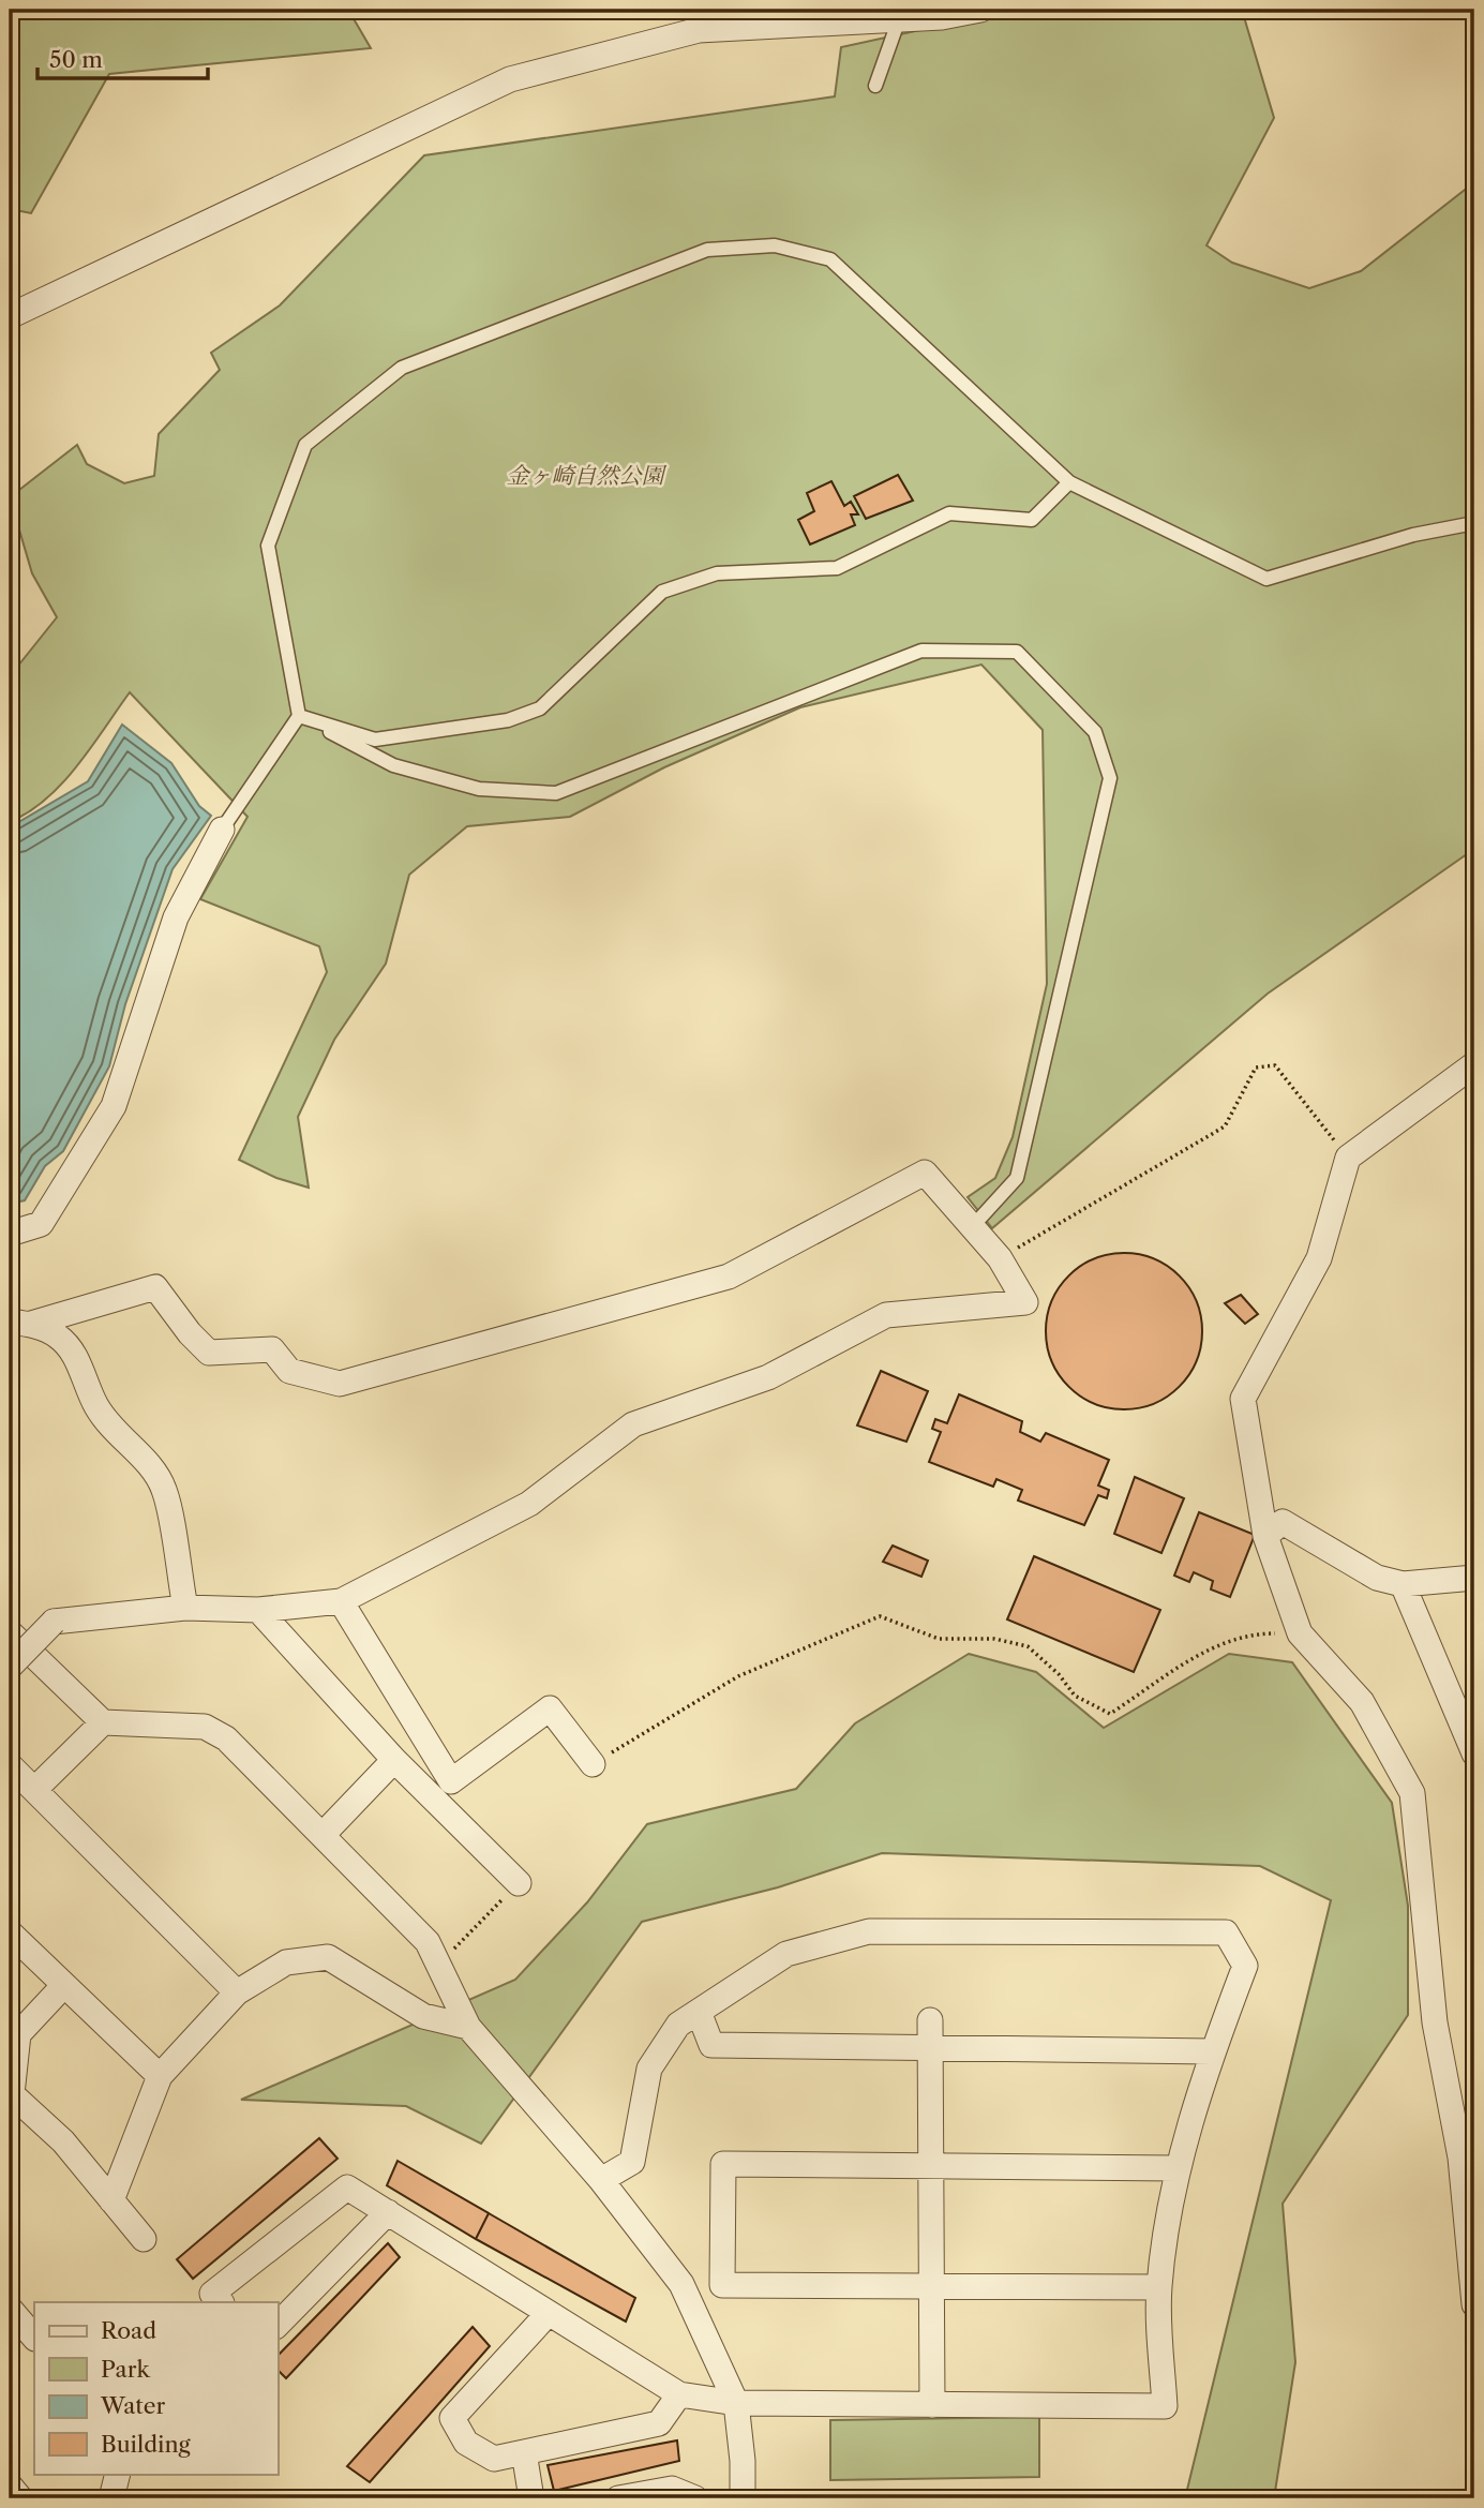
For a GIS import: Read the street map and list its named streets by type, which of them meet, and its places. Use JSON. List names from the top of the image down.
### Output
{
  "parks": ["金ヶ崎自然公園"],
  "legend": [
    "Road",
    "Park",
    "Water",
    "Building"
  ],
  "scale_bar": "50 m"
}
